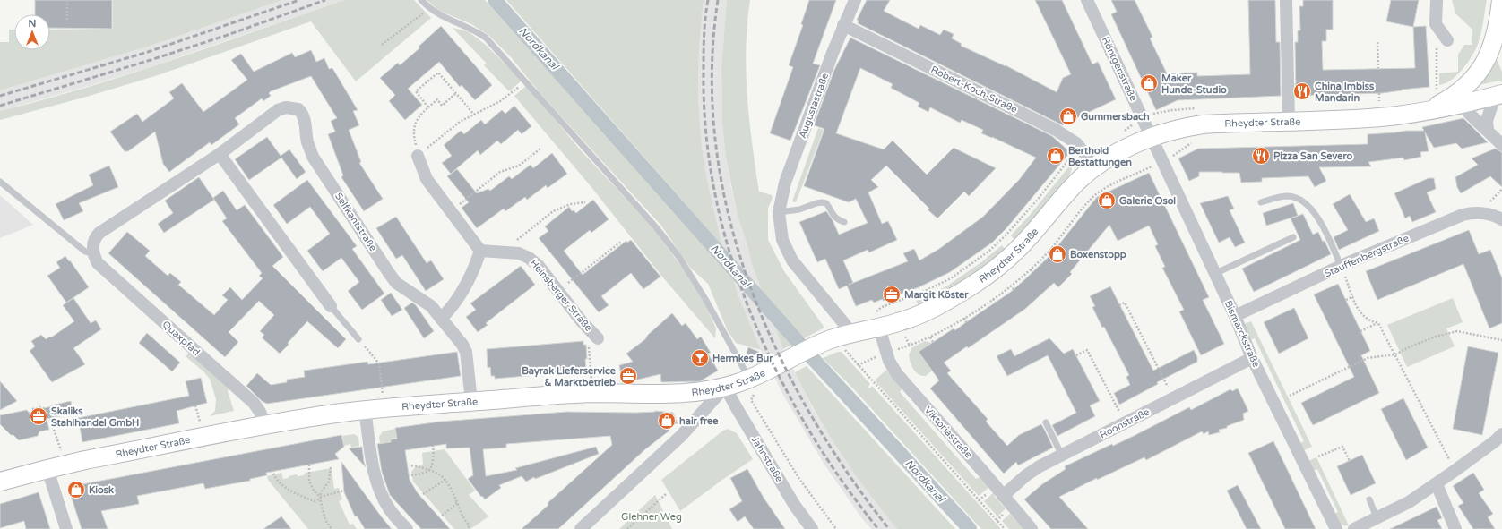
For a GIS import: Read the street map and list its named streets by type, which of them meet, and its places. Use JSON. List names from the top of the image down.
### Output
{
  "streets": {
    "main road": ["Rheydter Straße"],
    "street": [
      "Röntgenstraße",
      "Robert-Koch-Straße",
      "Augustastraße",
      "Selfkantstraße",
      "Stauffenbergstraße",
      "Heinsberger Straße",
      "Bismarckstraße",
      "Quaxpfad",
      "Roonstraße",
      "Viktoriastraße",
      "Jahnstraße"
    ]
  },
  "crossings": [
    ["Röntgenstraße", "Rheydter Straße"],
    ["Röntgenstraße", "Bismarckstraße"],
    ["Robert-Koch-Straße", "Augustastraße"],
    ["Robert-Koch-Straße", "Rheydter Straße"],
    ["Augustastraße", "Rheydter Straße"],
    ["Rheydter Straße", "Selfkantstraße"],
    ["Rheydter Straße", "Bismarckstraße"],
    ["Rheydter Straße", "Quaxpfad"],
    ["Rheydter Straße", "Viktoriastraße"],
    ["Rheydter Straße", "Jahnstraße"],
    ["Selfkantstraße", "Quaxpfad"],
    ["Stauffenbergstraße", "Bismarckstraße"],
    ["Bismarckstraße", "Roonstraße"],
    ["Roonstraße", "Viktoriastraße"]
  ],
  "water": ["Nordkanal"],
  "parks": ["Glehner Weg"],
  "places": {
    "shop": [
      "Maker Hunde-Studio",
      "Gummersbach",
      "Berthold Bestattungen",
      "Galerie Osol",
      "Boxenstopp",
      "hair free",
      "Kiosk"
    ],
    "restaurant": ["China Imbiss Mandarin", "Pizza San Severo"],
    "office": ["Margit Köster", "Bayrak Lieferservice & Marktbetrieb", "Skaliks Stahlhandel GmbH"],
    "bar": ["Hermkes Bur"]
  },
  "north": "top"
}
